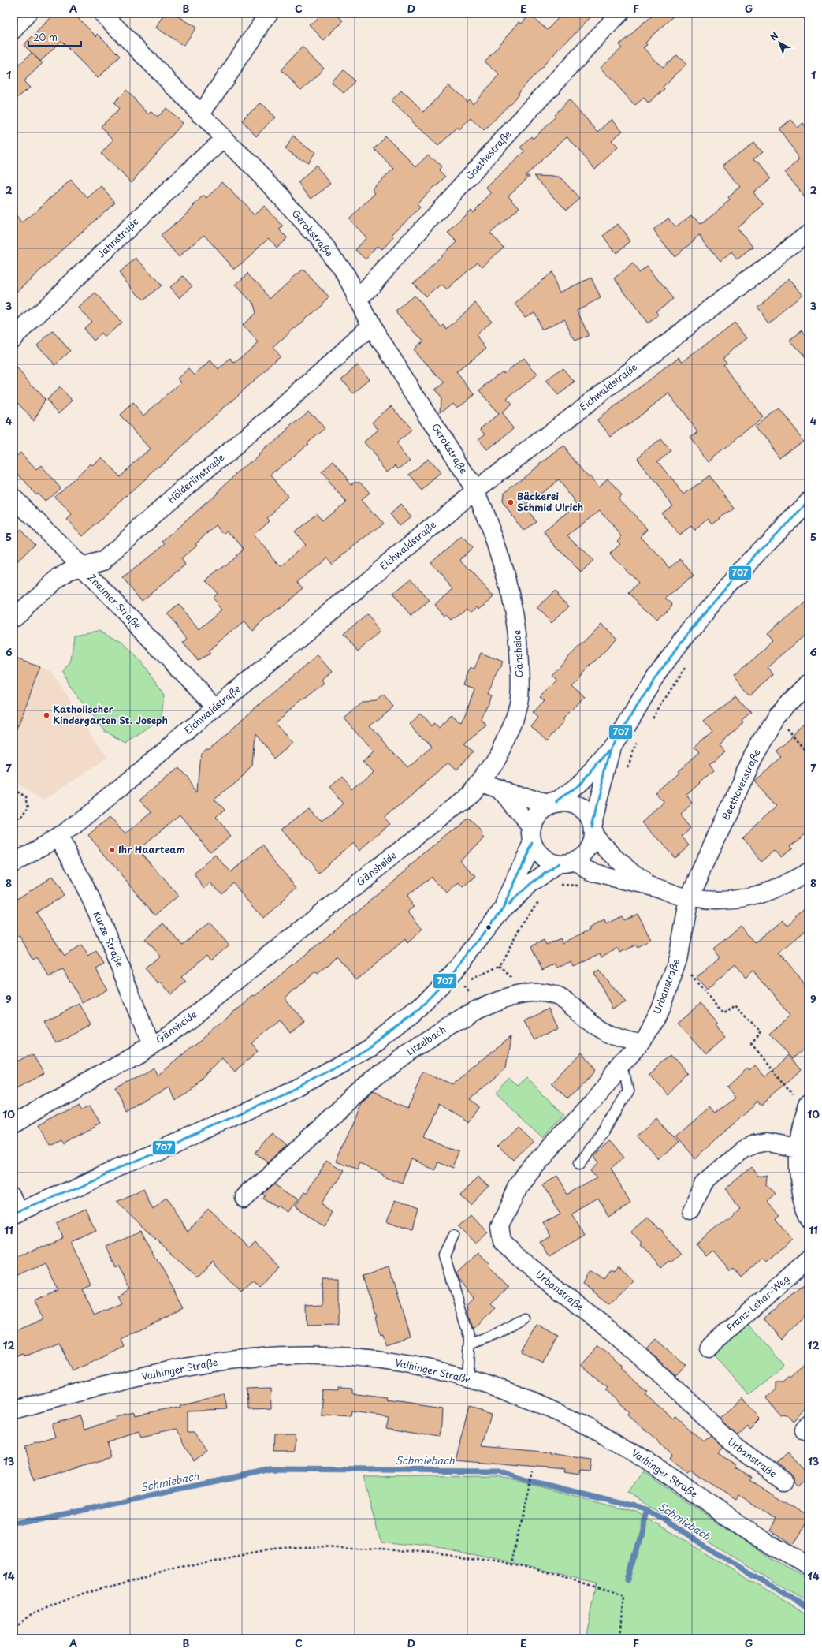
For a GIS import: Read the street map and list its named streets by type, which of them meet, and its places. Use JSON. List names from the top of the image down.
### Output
{
  "streets": {
    "street": [
      "Goethestraße",
      "Gerokstraße",
      "Jahnstraße",
      "Eichwaldstraße",
      "Hölderlinstraße",
      "Znaimer Straße",
      "Gänsheide",
      "Beethovenstraße",
      "Kurze Straße",
      "Urbanstraße",
      "Litzelbach",
      "Franz-Lehar-Weg",
      "Vaihinger Straße"
    ]
  },
  "crossings": [
    ["Goethestraße", "Gerokstraße"],
    ["Gerokstraße", "Jahnstraße"],
    ["Gerokstraße", "Eichwaldstraße"],
    ["Gerokstraße", "Hölderlinstraße"],
    ["Gerokstraße", "Gänsheide"],
    ["Eichwaldstraße", "Znaimer Straße"],
    ["Eichwaldstraße", "Gänsheide"],
    ["Eichwaldstraße", "Kurze Straße"],
    ["Hölderlinstraße", "Znaimer Straße"],
    ["Gänsheide", "Kurze Straße"],
    ["Beethovenstraße", "Urbanstraße"],
    ["Urbanstraße", "Litzelbach"]
  ],
  "water": ["Schmiebach"],
  "places": ["Bäckerei Schmid Ulrich", "Katholischer Kindergarten St. Joseph", "Ihr Haarteam"],
  "lines": ["transit line 707"],
  "scale_bar": "20 m",
  "north": "top left",
  "grid": {
    "columns": [
      "A",
      "B",
      "C",
      "D",
      "E",
      "F",
      "G"
    ],
    "rows": [
      "1",
      "2",
      "3",
      "4",
      "5",
      "6",
      "7",
      "8",
      "9",
      "10",
      "11",
      "12",
      "13",
      "14"
    ]
  }
}
